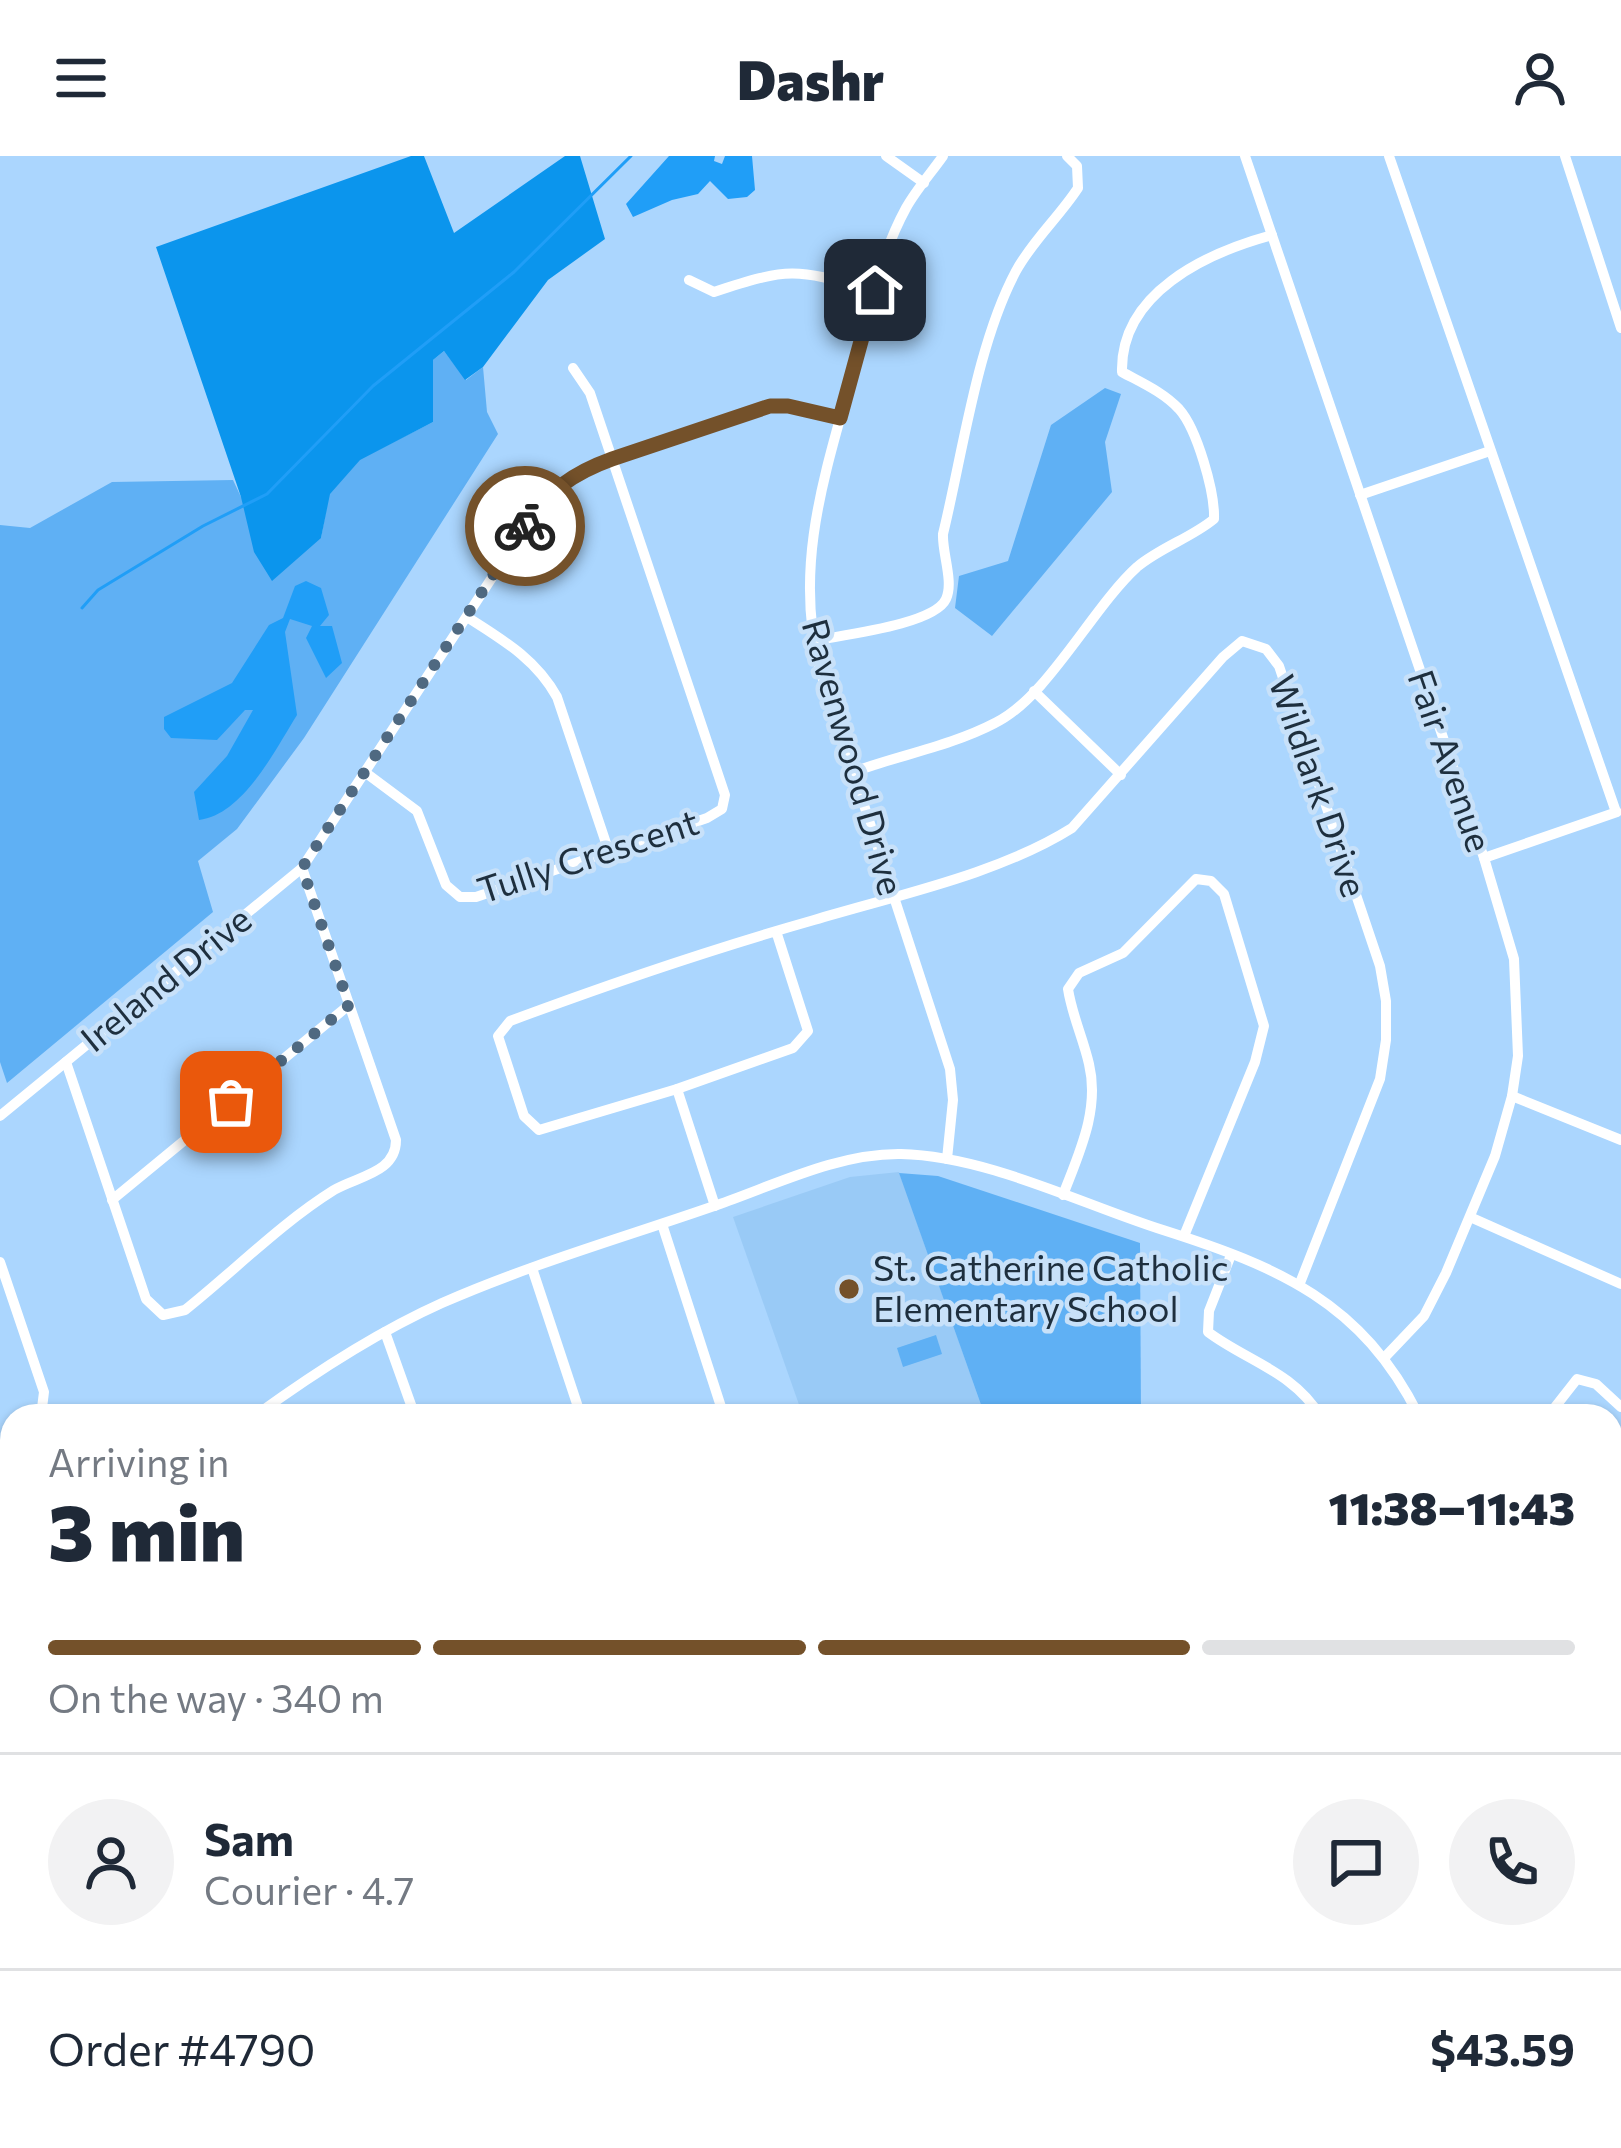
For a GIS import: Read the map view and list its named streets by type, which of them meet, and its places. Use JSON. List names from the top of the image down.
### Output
{
  "streets": {
    "street": [
      "Ravenwood Drive",
      "Fair Avenue",
      "Wildlark Drive",
      "Tully Crescent",
      "Ireland Drive"
    ]
  },
  "crossings": [
    ["Ravenwood Drive", "Wildlark Drive"],
    ["Ravenwood Drive", "Ireland Drive"],
    ["Tully Crescent", "Ireland Drive"]
  ],
  "places": ["St. Catherine Catholic Elementary School"],
  "page": {
    "header": "Dashr",
    "heading": ["3 min", "Arriving in", "11:38–11:43"],
    "panel": [
      "Sam",
      "Courier · 4.7",
      "Order #4790",
      "$43.59"
    ],
    "bar": "On the way · 340 m"
  }
}
